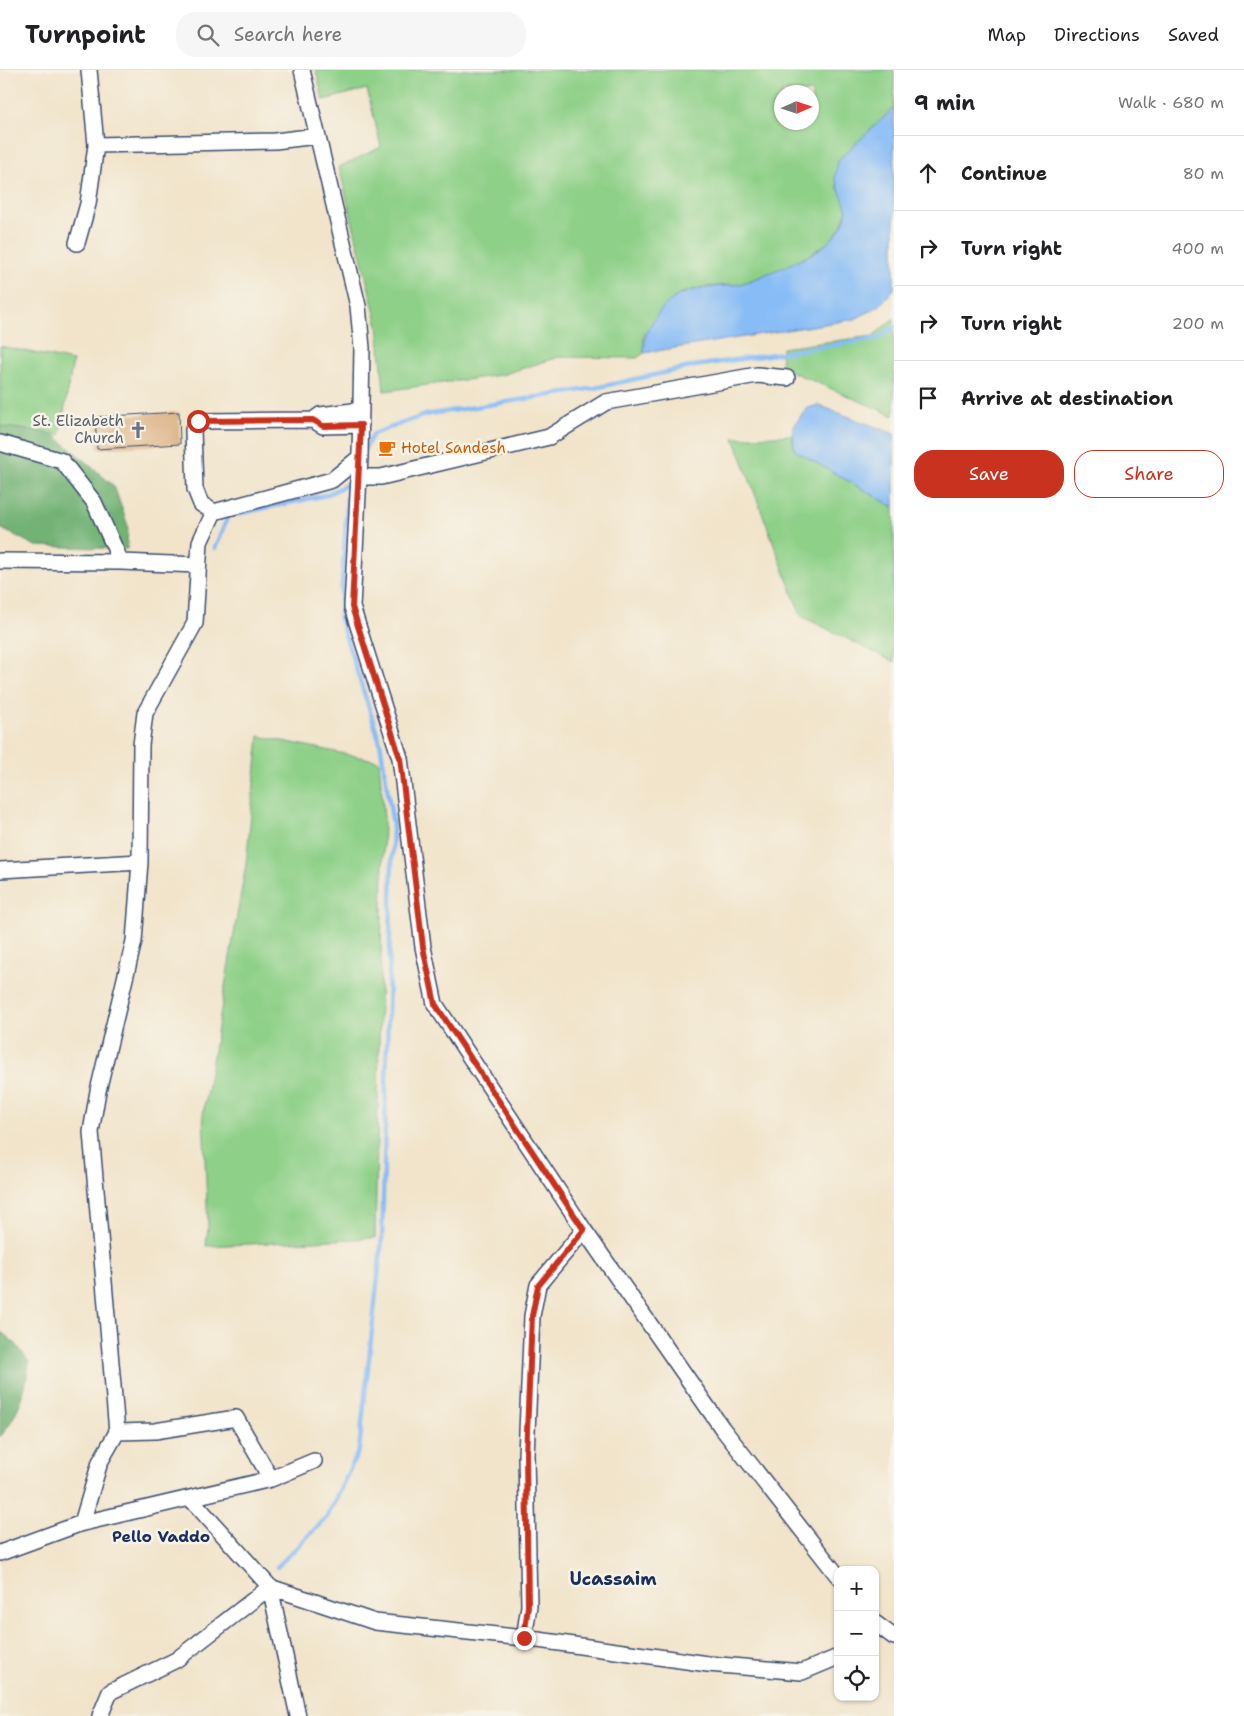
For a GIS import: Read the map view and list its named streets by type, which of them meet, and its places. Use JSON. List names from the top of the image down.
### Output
{
  "districts": ["Pello Vaddo", "Ucassaim"],
  "places": {
    "church": ["St. Elizabeth Church"],
    "cafe": ["Hotel Sandesh"]
  },
  "north": "right",
  "page": {
    "header": "Turnpoint",
    "search": "Search here",
    "nav": ["Map", "Directions", "Saved"],
    "heading": ["9 min", "Walk · 680 m"],
    "list": [
      ["Continue", "80 m"],
      ["Turn right", "400 m"],
      ["Turn right", "200 m"],
      "Arrive at destination"
    ],
    "buttons": ["Save", "Share"],
    "map_buttons": ["+", "−"]
  }
}
